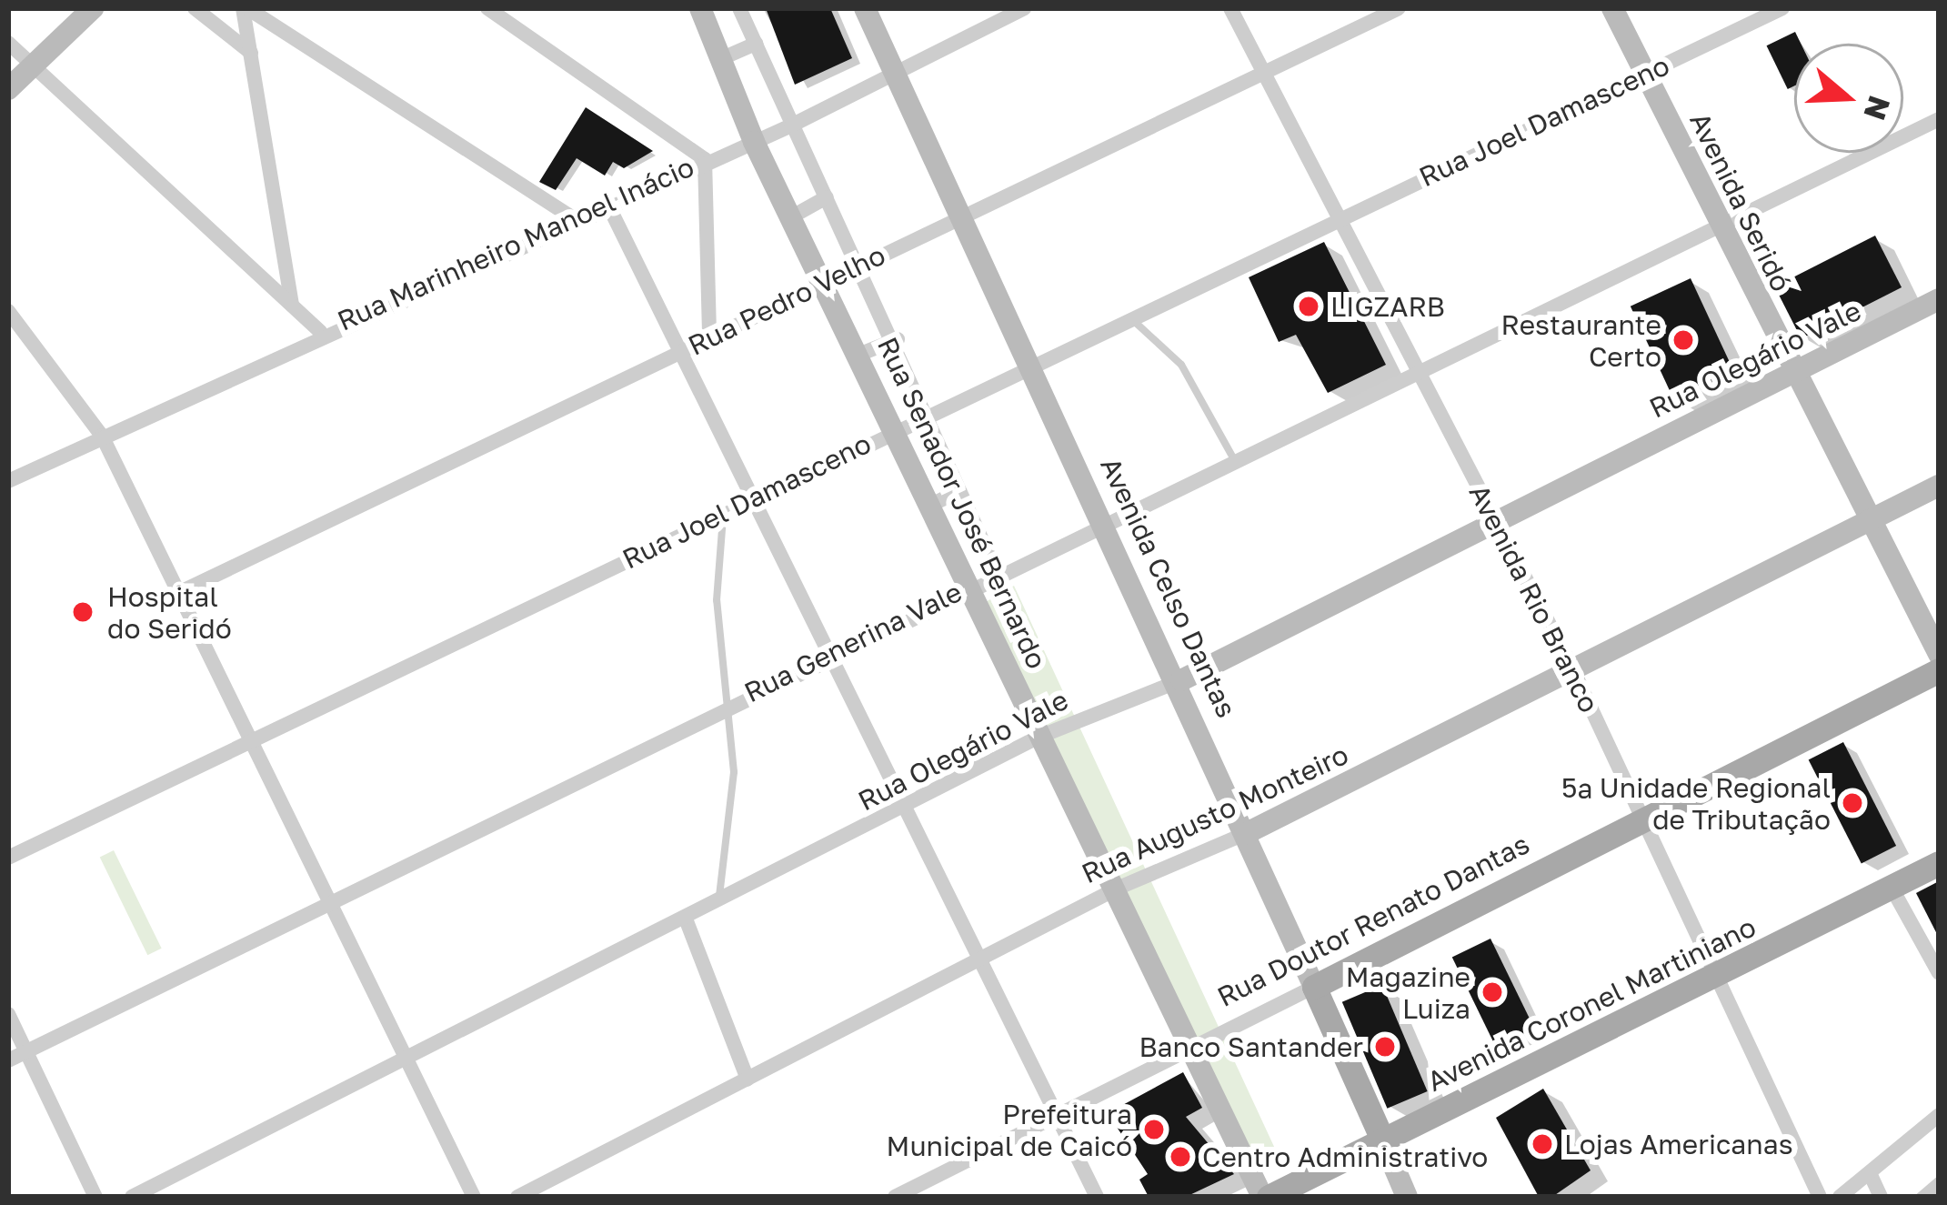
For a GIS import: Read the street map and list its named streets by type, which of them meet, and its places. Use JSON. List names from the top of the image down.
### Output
{
  "streets": {
    "main road": [
      "Avenida Seridó",
      "Rua Olegário Vale",
      "Rua Senador José Bernardo",
      "Avenida Celso Dantas",
      "Rua Augusto Monteiro",
      "Rua Doutor Renato Dantas",
      "Avenida Coronel Martiniano"
    ],
    "street": [
      "Rua Joel Damasceno",
      "Rua Marinheiro Manoel Inácio",
      "Rua Pedro Velho",
      "Avenida Rio Branco",
      "Rua Generina Vale"
    ]
  },
  "crossings": [
    ["Rua Joel Damasceno", "Avenida Seridó"],
    ["Rua Joel Damasceno", "Rua Senador José Bernardo"],
    ["Rua Joel Damasceno", "Avenida Celso Dantas"],
    ["Rua Joel Damasceno", "Avenida Rio Branco"],
    ["Avenida Seridó", "Rua Olegário Vale"],
    ["Avenida Seridó", "Rua Generina Vale"],
    ["Avenida Seridó", "Rua Augusto Monteiro"],
    ["Rua Marinheiro Manoel Inácio", "Rua Senador José Bernardo"],
    ["Rua Marinheiro Manoel Inácio", "Avenida Celso Dantas"],
    ["Rua Pedro Velho", "Rua Senador José Bernardo"],
    ["Rua Pedro Velho", "Avenida Celso Dantas"],
    ["Rua Pedro Velho", "Avenida Rio Branco"],
    ["Rua Olegário Vale", "Rua Senador José Bernardo"],
    ["Rua Olegário Vale", "Avenida Celso Dantas"],
    ["Rua Olegário Vale", "Avenida Rio Branco"],
    ["Rua Senador José Bernardo", "Rua Generina Vale"],
    ["Rua Senador José Bernardo", "Rua Augusto Monteiro"],
    ["Rua Senador José Bernardo", "Rua Doutor Renato Dantas"],
    ["Rua Senador José Bernardo", "Avenida Coronel Martiniano"],
    ["Avenida Celso Dantas", "Rua Generina Vale"],
    ["Avenida Celso Dantas", "Rua Augusto Monteiro"],
    ["Avenida Celso Dantas", "Rua Doutor Renato Dantas"],
    ["Avenida Celso Dantas", "Avenida Coronel Martiniano"],
    ["Avenida Rio Branco", "Rua Generina Vale"],
    ["Avenida Rio Branco", "Rua Augusto Monteiro"],
    ["Avenida Rio Branco", "Rua Doutor Renato Dantas"],
    ["Avenida Rio Branco", "Avenida Coronel Martiniano"]
  ],
  "places": [
    "LIGZARB",
    "Restaurante Certo",
    "Hospital do Seridó",
    "5ª Unidade Regional de Tributação",
    "Magazine Luiza",
    "Banco Santander",
    "Prefeitura Municipal de Caicó",
    "Lojas Americanas",
    "Centro Administrativo"
  ],
  "north": "right"
}
